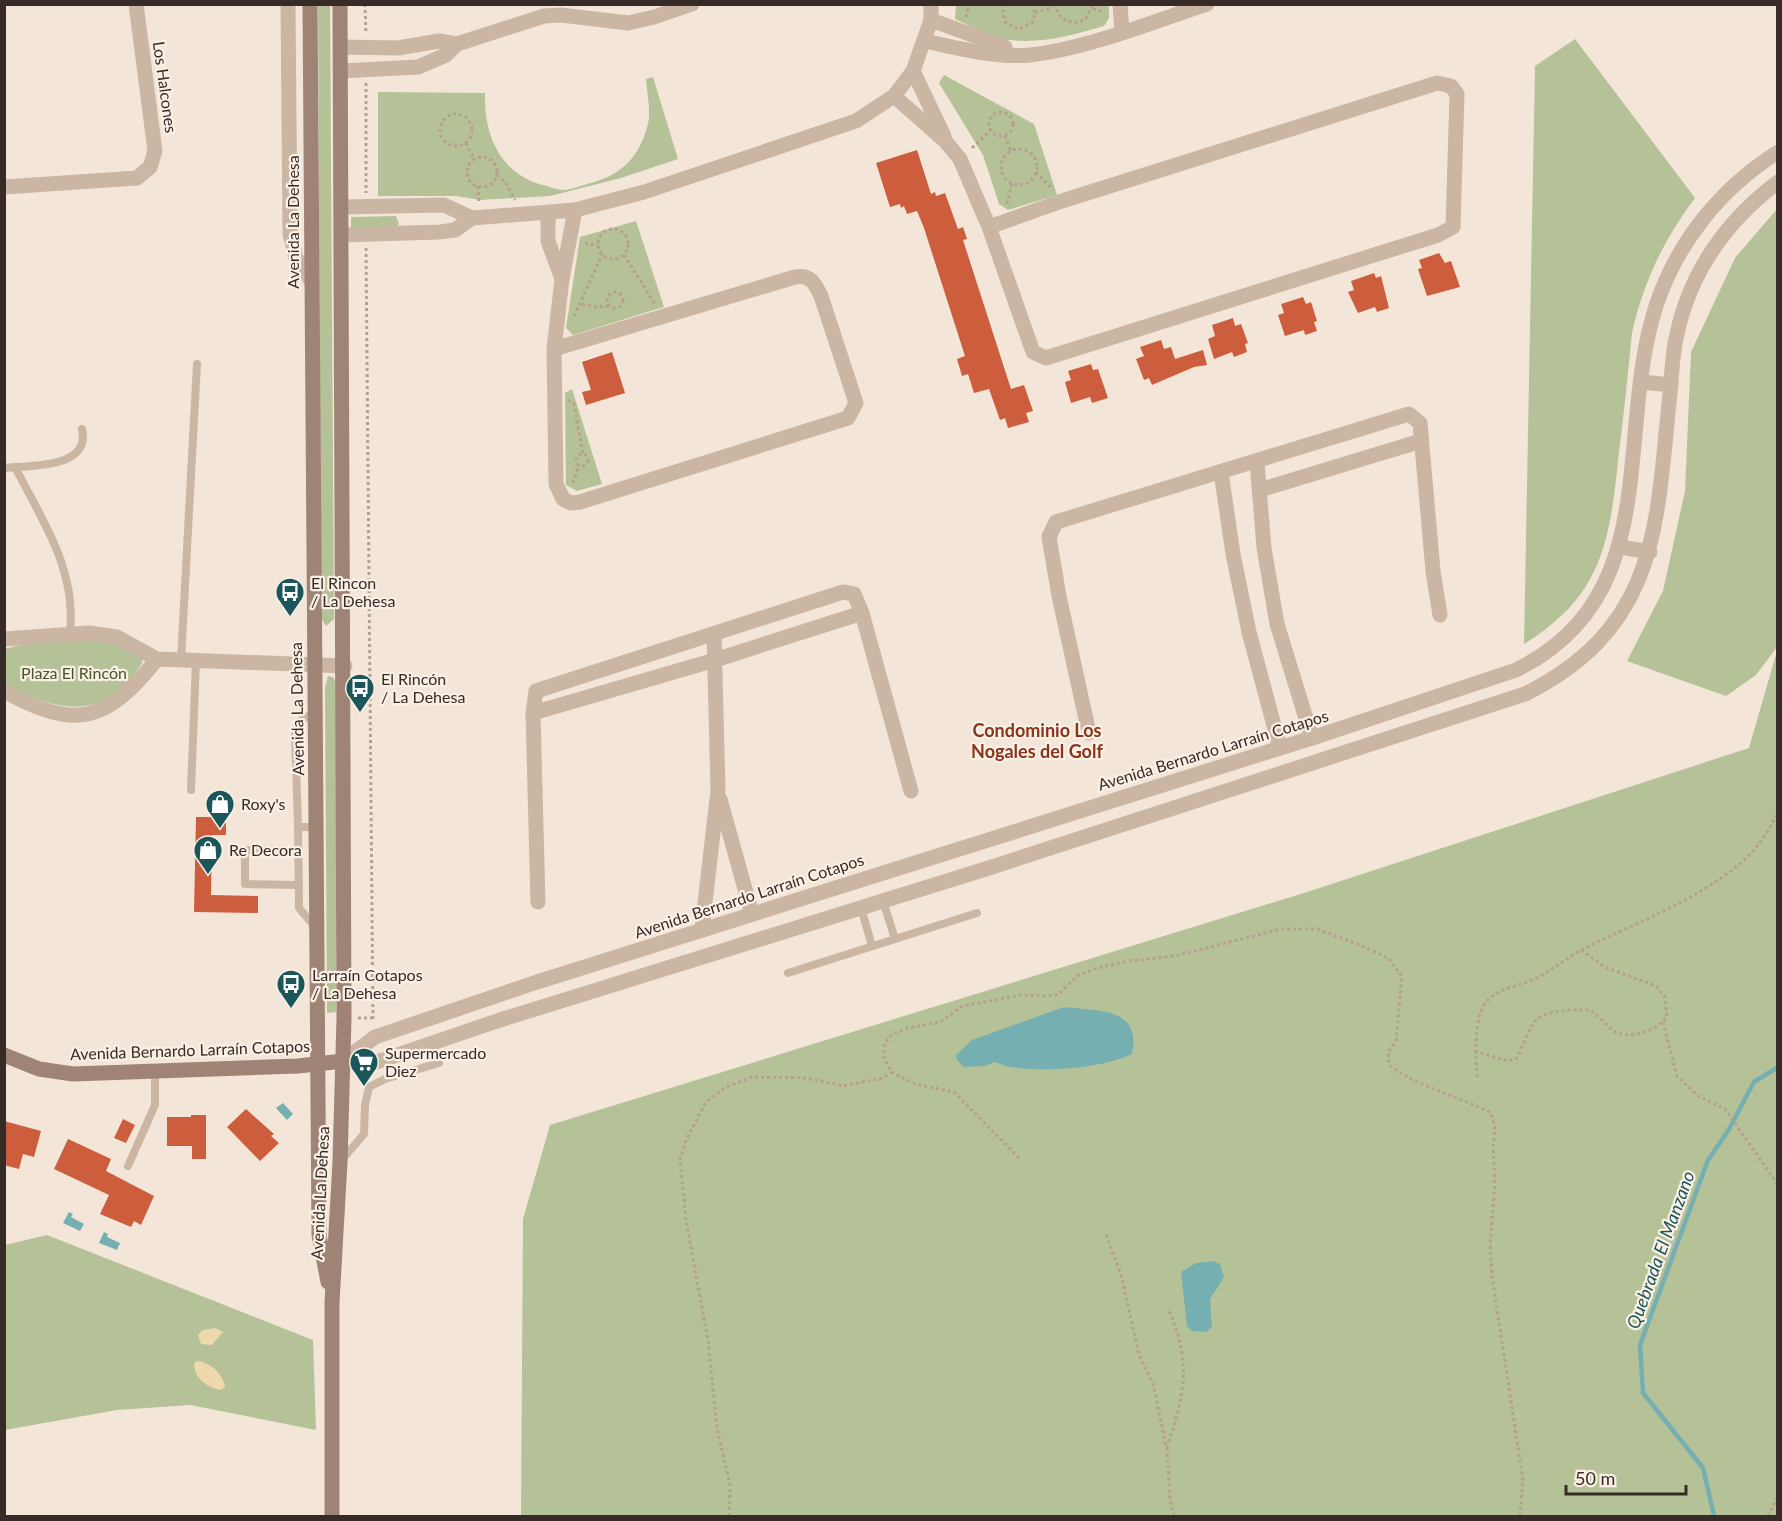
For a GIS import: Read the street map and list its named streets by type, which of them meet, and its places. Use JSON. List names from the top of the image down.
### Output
{
  "streets": {
    "street": ["Los Halcones", "Avenida La Dehesa", "Avenida Bernardo Larraín Cotapos"]
  },
  "crossings": [
    ["Avenida La Dehesa", "Avenida Bernardo Larraín Cotapos"]
  ],
  "districts": ["Condominio Los Nogales del Golf"],
  "water": ["Quebrada El Manzano"],
  "parks": ["Plaza El Rincón"],
  "places": {
    "bus stop": ["El Rincon / La Dehesa", "El Rincón / La Dehesa", "Larraín Cotapos / La Dehesa"],
    "shop": ["Roxy's", "Re Decora"],
    "supermarket": ["Supermercado Diez"]
  },
  "scale_bar": "50 m"
}
